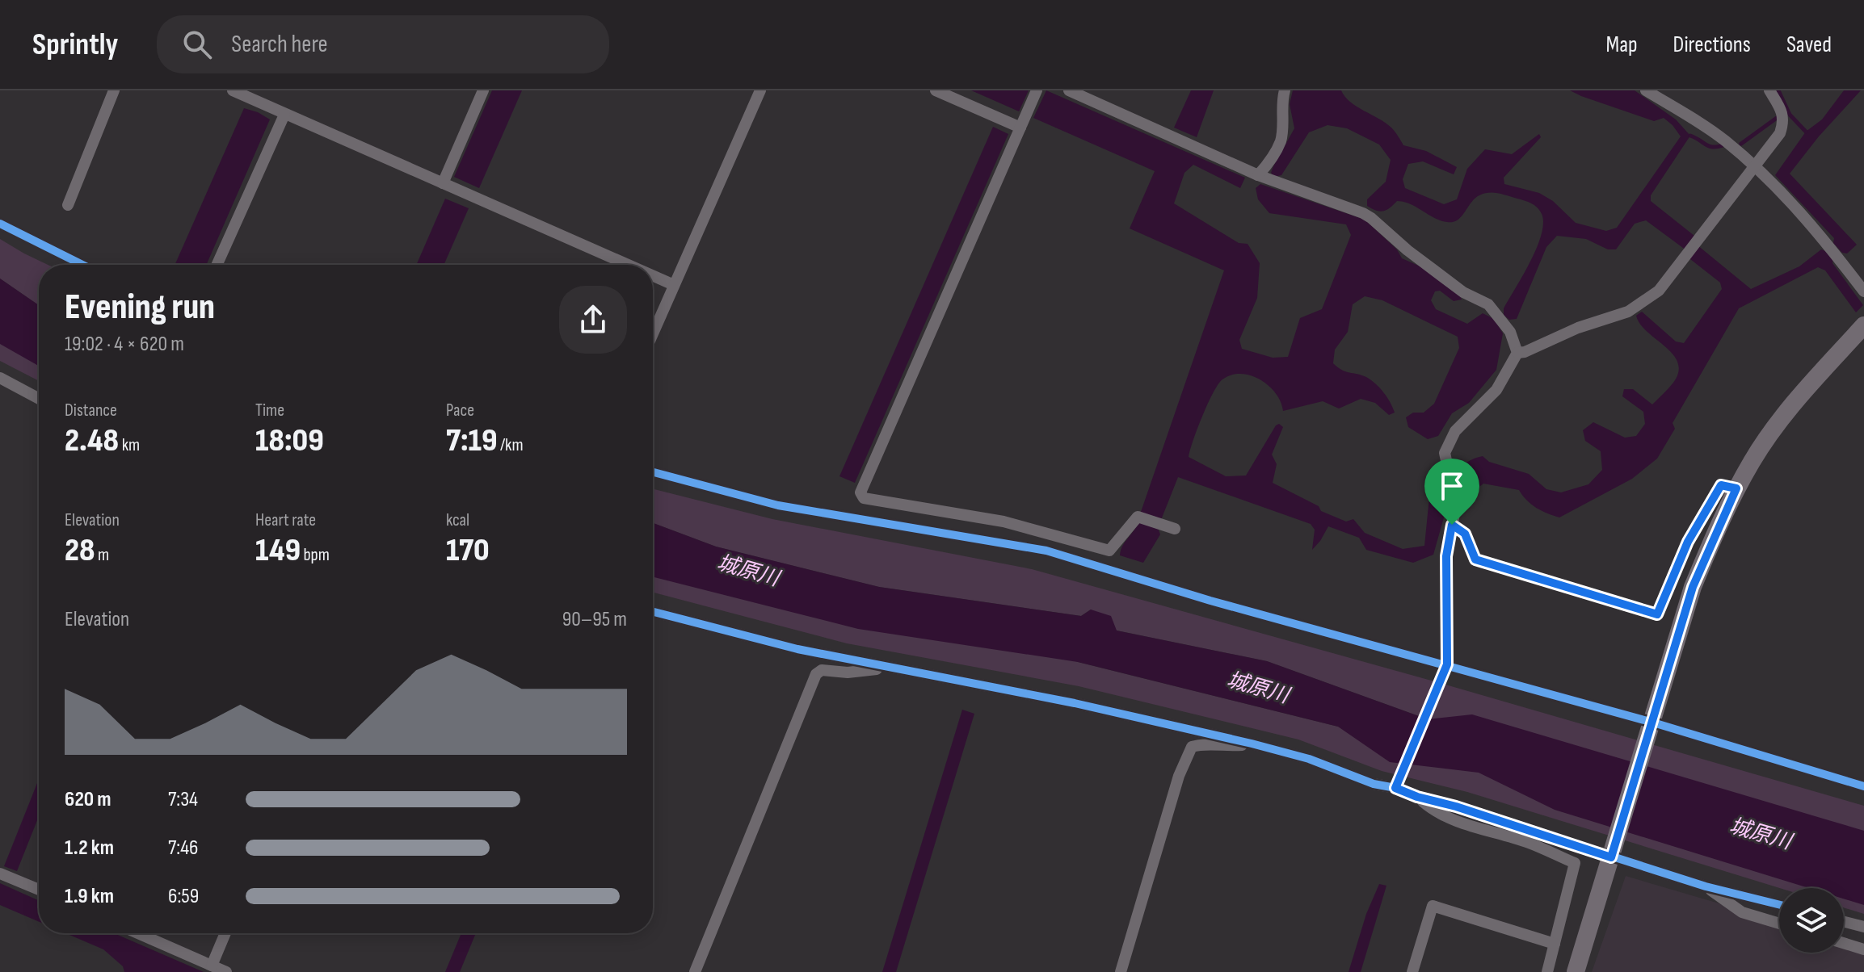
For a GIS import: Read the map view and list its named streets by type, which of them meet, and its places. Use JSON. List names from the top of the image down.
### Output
{
  "water": ["城原川"],
  "page": {
    "header": "Sprintly",
    "search": "Search here",
    "nav": ["Map", "Directions", "Saved"],
    "heading": ["Evening run", "19:02 · 4 × 620 m"],
    "stats": [
      ["Distance", "2.48 km"],
      ["Time", "18:09"],
      ["Pace", "7:19 /km"],
      ["Elevation", "28 m"],
      ["Heart rate", "149 bpm"],
      ["kcal", "170"]
    ],
    "chart": ["Elevation", "90–95 m"],
    "list": [
      {
        "name": "620 m",
        "note": "7:34"
      },
      {
        "name": "1.2 km",
        "note": "7:46"
      },
      {
        "name": "1.9 km",
        "note": "6:59"
      }
    ]
  }
}
